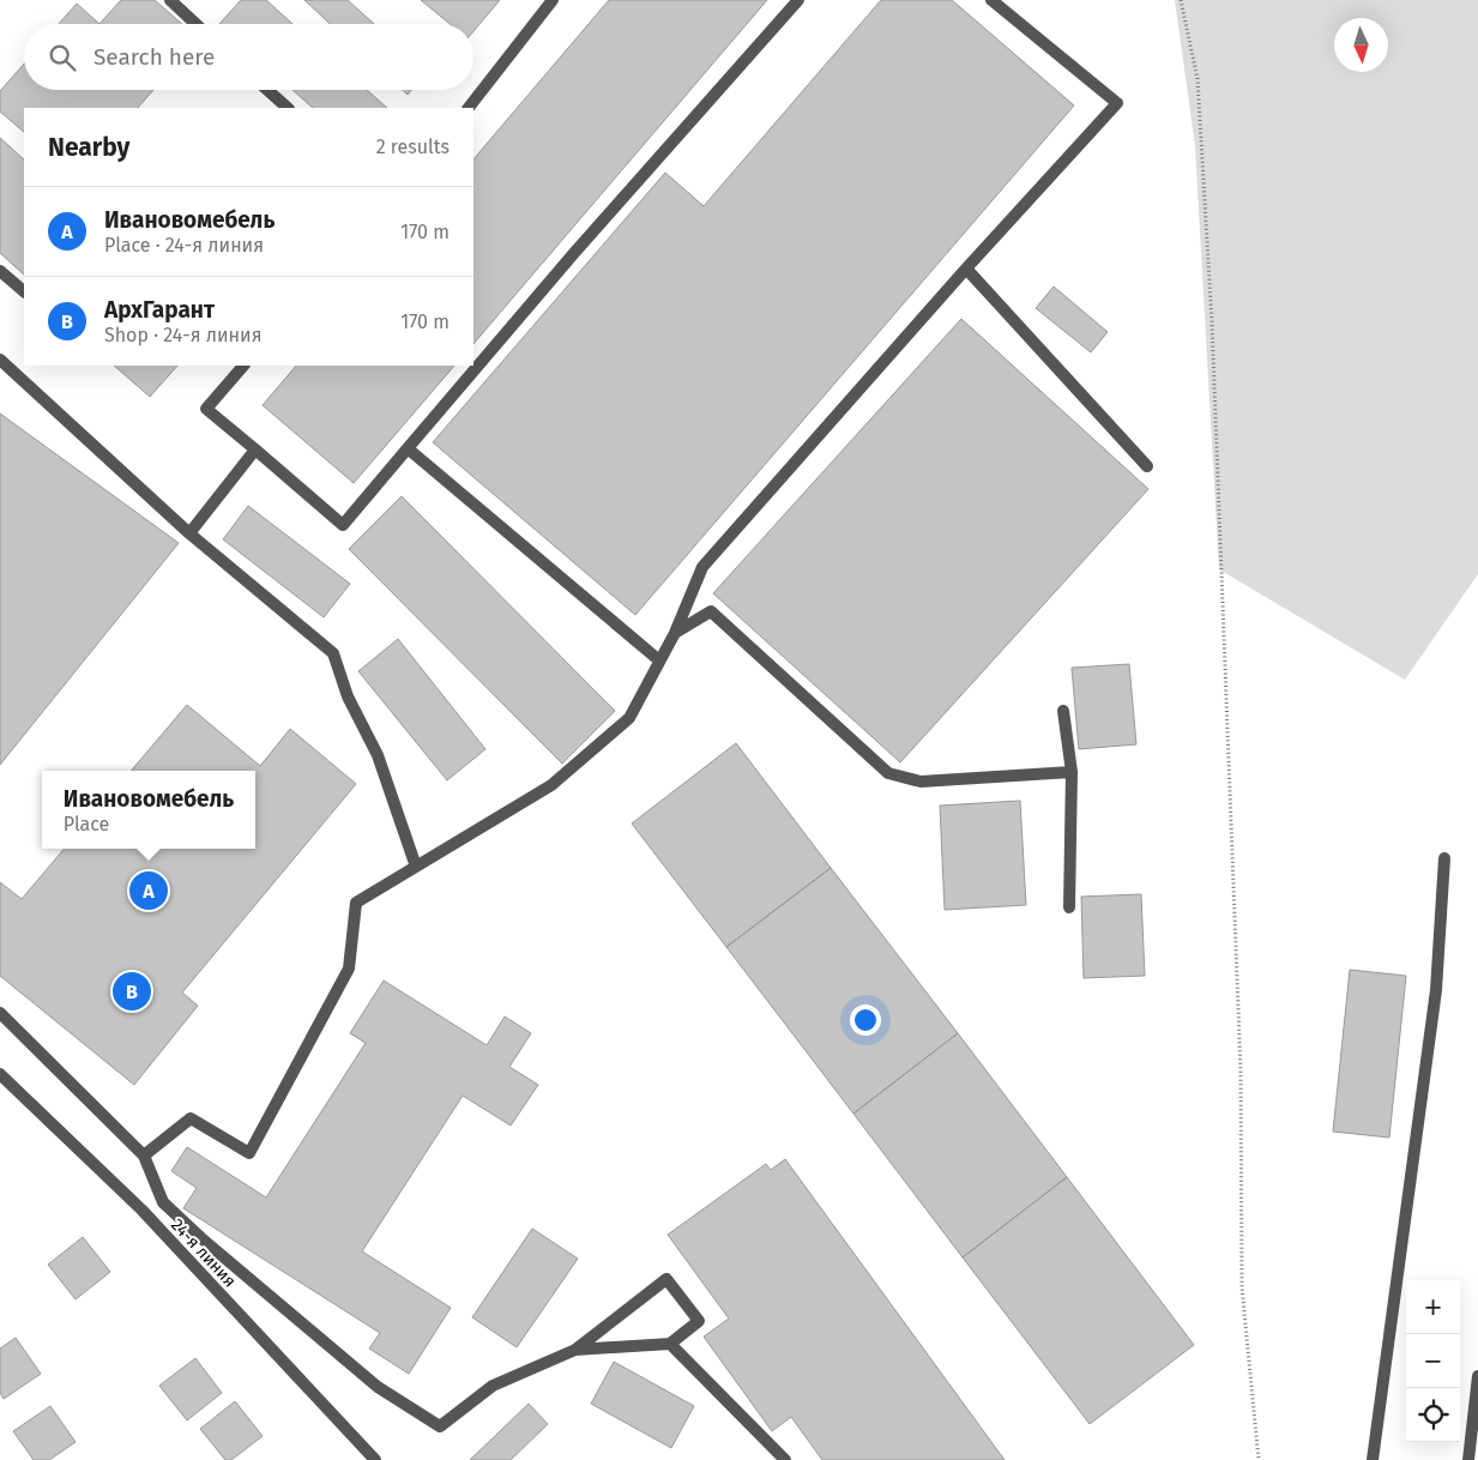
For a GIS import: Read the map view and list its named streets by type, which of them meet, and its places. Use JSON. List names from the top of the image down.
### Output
{
  "streets": {
    "street": ["24-я линия"]
  },
  "north": "bottom",
  "page": {
    "search": "Search here",
    "heading": ["Nearby", "2 results"],
    "list": [
      {
        "mark": "A",
        "name": "Ивановомебель",
        "note": "Place · 24-я линия",
        "value": "170 m"
      },
      {
        "mark": "B",
        "name": "АрхГарант",
        "note": "Shop · 24-я линия",
        "value": "170 m"
      }
    ],
    "popup": ["Ивановомебель", "Place"],
    "pins": ["A", "B"],
    "map_buttons": ["+", "−"]
  }
}
